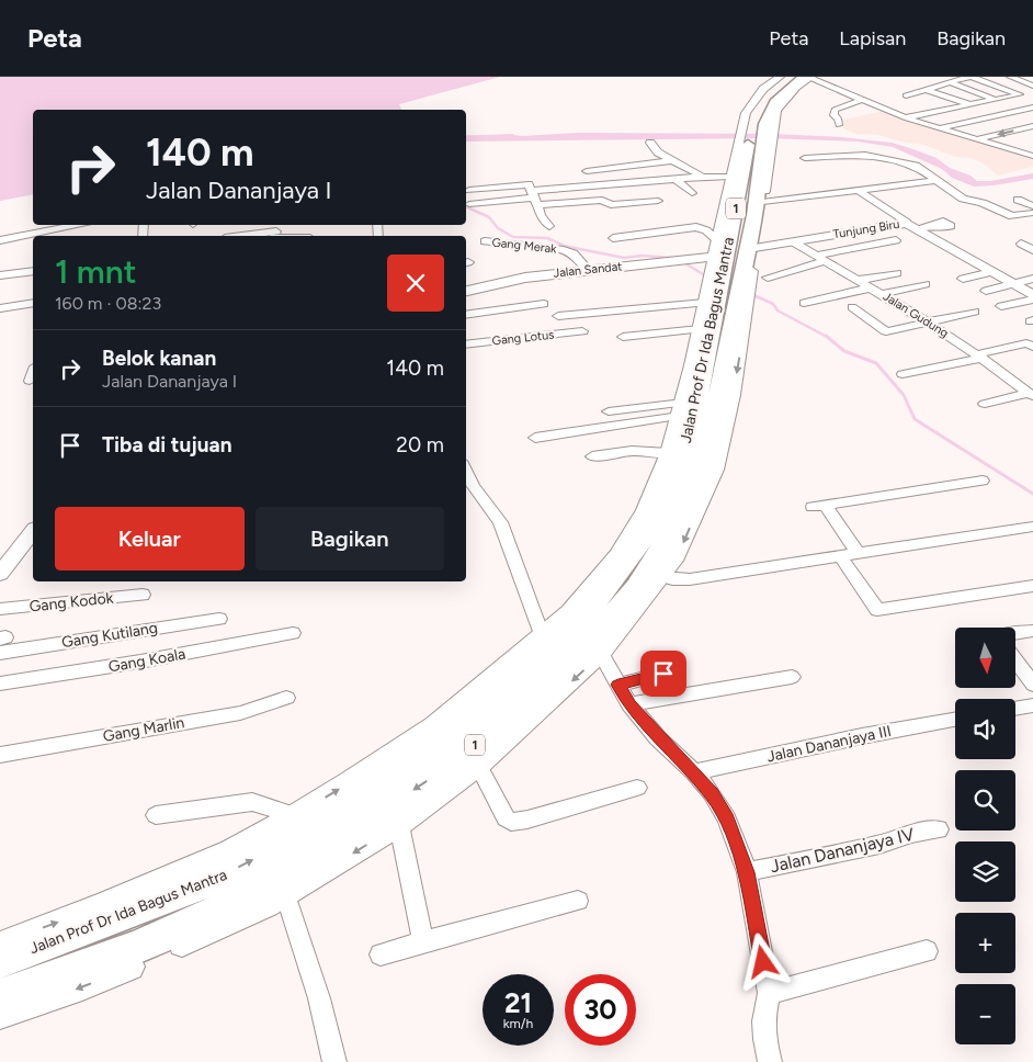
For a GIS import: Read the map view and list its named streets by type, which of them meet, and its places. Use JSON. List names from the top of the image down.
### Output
{
  "streets": {
    "highway": ["1", "Jalan Prof Dr Ida Bagus Mantra"],
    "street": [
      "Tunjung Biru",
      "Gang Merak",
      "Jalan Sandat",
      "Jalan Gudung",
      "Gang Lotus",
      "Gang Kodok",
      "Gang Kutilang",
      "Gang Koala",
      "Gang Marlin",
      "Jalan Dananjaya III",
      "Jalan Dananjaya IV"
    ]
  },
  "crossings": [
    ["1", "Tunjung Biru"],
    ["1", "Jalan Prof Dr Ida Bagus Mantra"],
    ["Tunjung Biru", "Jalan Gudung"],
    ["Tunjung Biru", "Jalan Prof Dr Ida Bagus Mantra"],
    ["Gang Merak", "Jalan Sandat"]
  ],
  "north": "bottom",
  "page": {
    "header": "Peta",
    "nav": ["Peta", "Lapisan", "Bagikan"],
    "turn": ["140 m", "Jalan Dananjaya I"],
    "heading": ["1 mnt", "160 m · 08:23"],
    "list": [
      {
        "name": "Belok kanan",
        "note": "Jalan Dananjaya I",
        "value": "140 m"
      },
      {
        "name": "Tiba di tujuan",
        "value": "20 m"
      }
    ],
    "buttons": ["Keluar", "Bagikan"],
    "map_buttons": ["+", "−"],
    "speed": "21 km/h",
    "limit": "30"
  }
}
